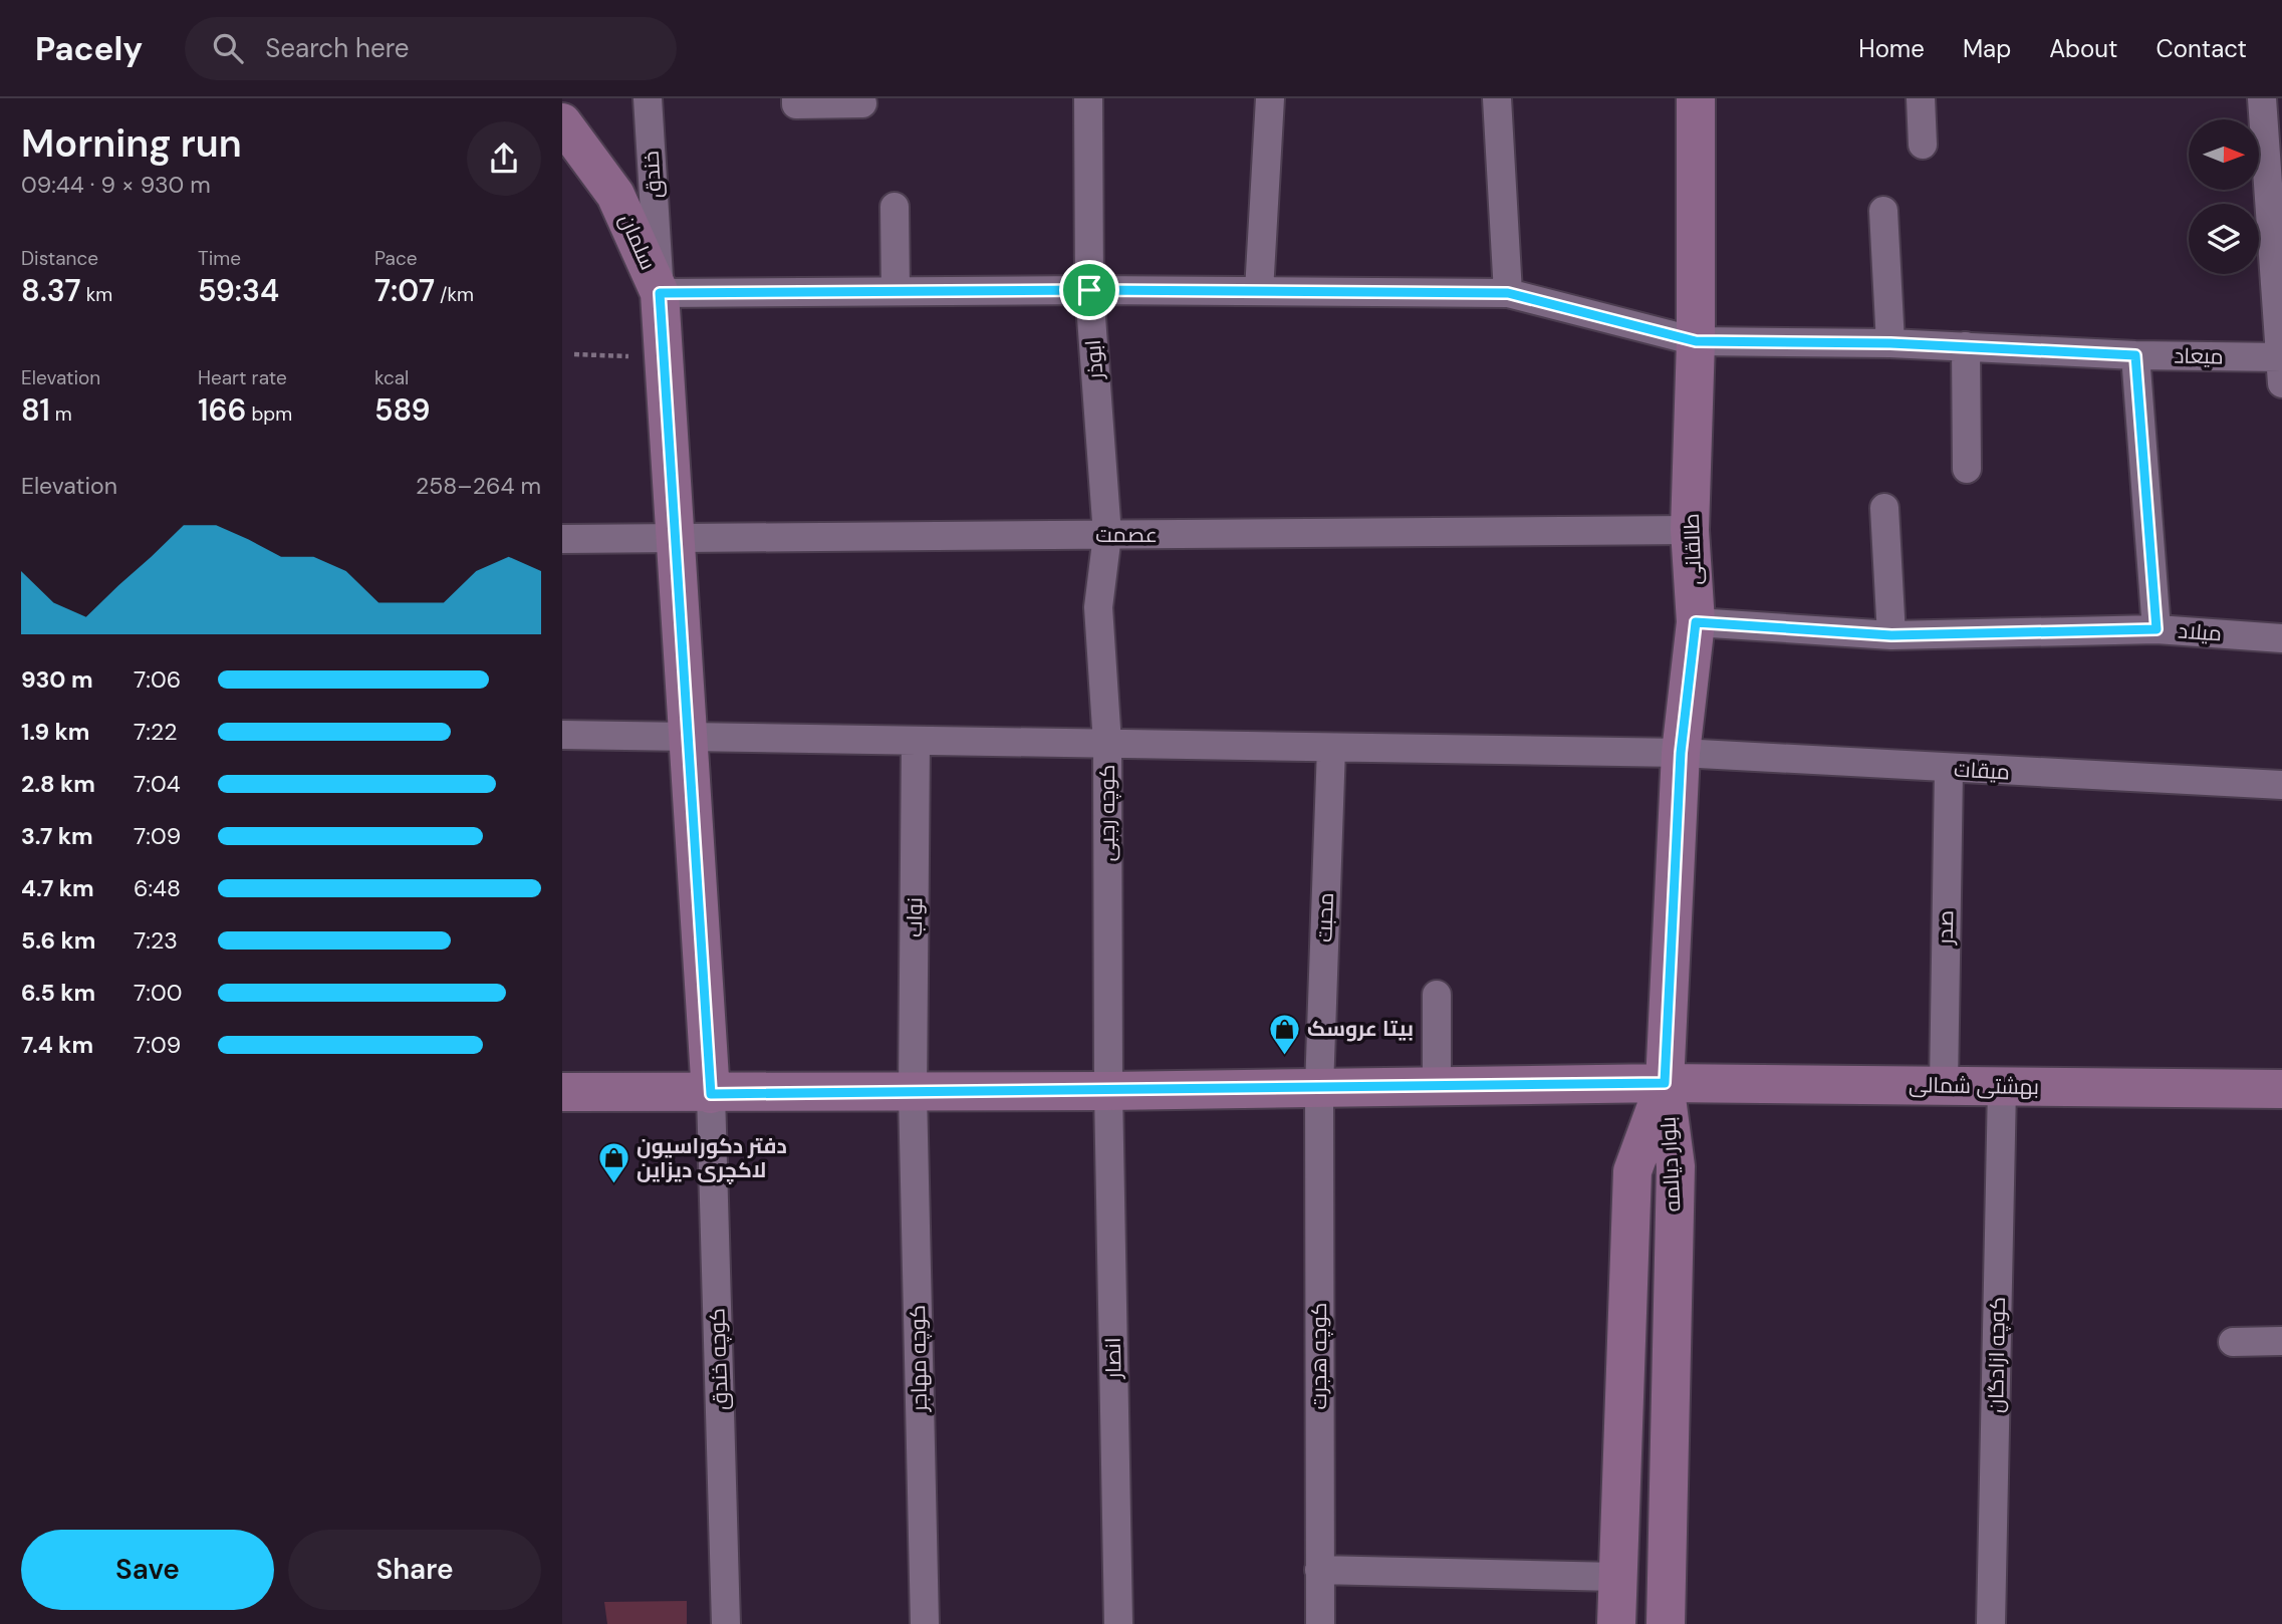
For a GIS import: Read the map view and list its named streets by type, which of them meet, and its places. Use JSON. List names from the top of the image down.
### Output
{
  "streets": {
    "main road": [
      "سلمان",
      "طالقانی",
      "بهشتی شمالی",
      "بلوار دیالمه"
    ],
    "street": [
      "خندق",
      "میعاد",
      "ابوذر",
      "عصمت",
      "میلاد",
      "میقات",
      "کوچه رجبی",
      "نواب",
      "محبت",
      "صدر",
      "کوچه ازادگان",
      "کوچه هجرت",
      "کوچه مهاجر",
      "انصار",
      "کوچه خندق"
    ]
  },
  "crossings": [
    ["خندق", "سلمان"],
    ["خندق", "میعاد"],
    ["سلمان", "میعاد"],
    ["سلمان", "عصمت"],
    ["سلمان", "میقات"],
    ["سلمان", "بهشتی شمالی"],
    ["سلمان", "کوچه خندق"],
    ["میعاد", "ابوذر"],
    ["میعاد", "طالقانی"],
    ["ابوذر", "عصمت"],
    ["ابوذر", "کوچه رجبی"],
    ["عصمت", "طالقانی"],
    ["عصمت", "کوچه رجبی"],
    ["طالقانی", "میلاد"],
    ["طالقانی", "میقات"],
    ["طالقانی", "بهشتی شمالی"],
    ["طالقانی", "بلوار دیالمه"],
    ["میقات", "کوچه رجبی"],
    ["میقات", "نواب"],
    ["میقات", "محبت"],
    ["میقات", "صدر"],
    ["کوچه رجبی", "بهشتی شمالی"],
    ["کوچه رجبی", "انصار"],
    ["نواب", "بهشتی شمالی"],
    ["نواب", "کوچه مهاجر"],
    ["محبت", "بهشتی شمالی"],
    ["محبت", "کوچه هجرت"],
    ["صدر", "بهشتی شمالی"],
    ["بهشتی شمالی", "بلوار دیالمه"],
    ["بهشتی شمالی", "کوچه ازادگان"],
    ["بهشتی شمالی", "کوچه هجرت"],
    ["بهشتی شمالی", "کوچه مهاجر"],
    ["بهشتی شمالی", "انصار"],
    ["بهشتی شمالی", "کوچه خندق"]
  ],
  "places": {
    "shop": ["بیتا عروسک", "دفتر دکوراسیون لاکچری دیزاین"]
  },
  "north": "right",
  "page": {
    "header": "Pacely",
    "search": "Search here",
    "nav": [
      "Home",
      "Map",
      "About",
      "Contact"
    ],
    "heading": ["Morning run", "09:44 · 9 × 930 m"],
    "stats": [
      ["Distance", "8.37 km"],
      ["Time", "59:34"],
      ["Pace", "7:07 /km"],
      ["Elevation", "81 m"],
      ["Heart rate", "166 bpm"],
      ["kcal", "589"]
    ],
    "chart": ["Elevation", "258–264 m"],
    "list": [
      {
        "name": "930 m",
        "note": "7:06"
      },
      {
        "name": "1.9 km",
        "note": "7:22"
      },
      {
        "name": "2.8 km",
        "note": "7:04"
      },
      {
        "name": "3.7 km",
        "note": "7:09"
      },
      {
        "name": "4.7 km",
        "note": "6:48"
      },
      {
        "name": "5.6 km",
        "note": "7:23"
      },
      {
        "name": "6.5 km",
        "note": "7:00"
      },
      {
        "name": "7.4 km",
        "note": "7:09"
      }
    ],
    "buttons": ["Save", "Share"]
  }
}
